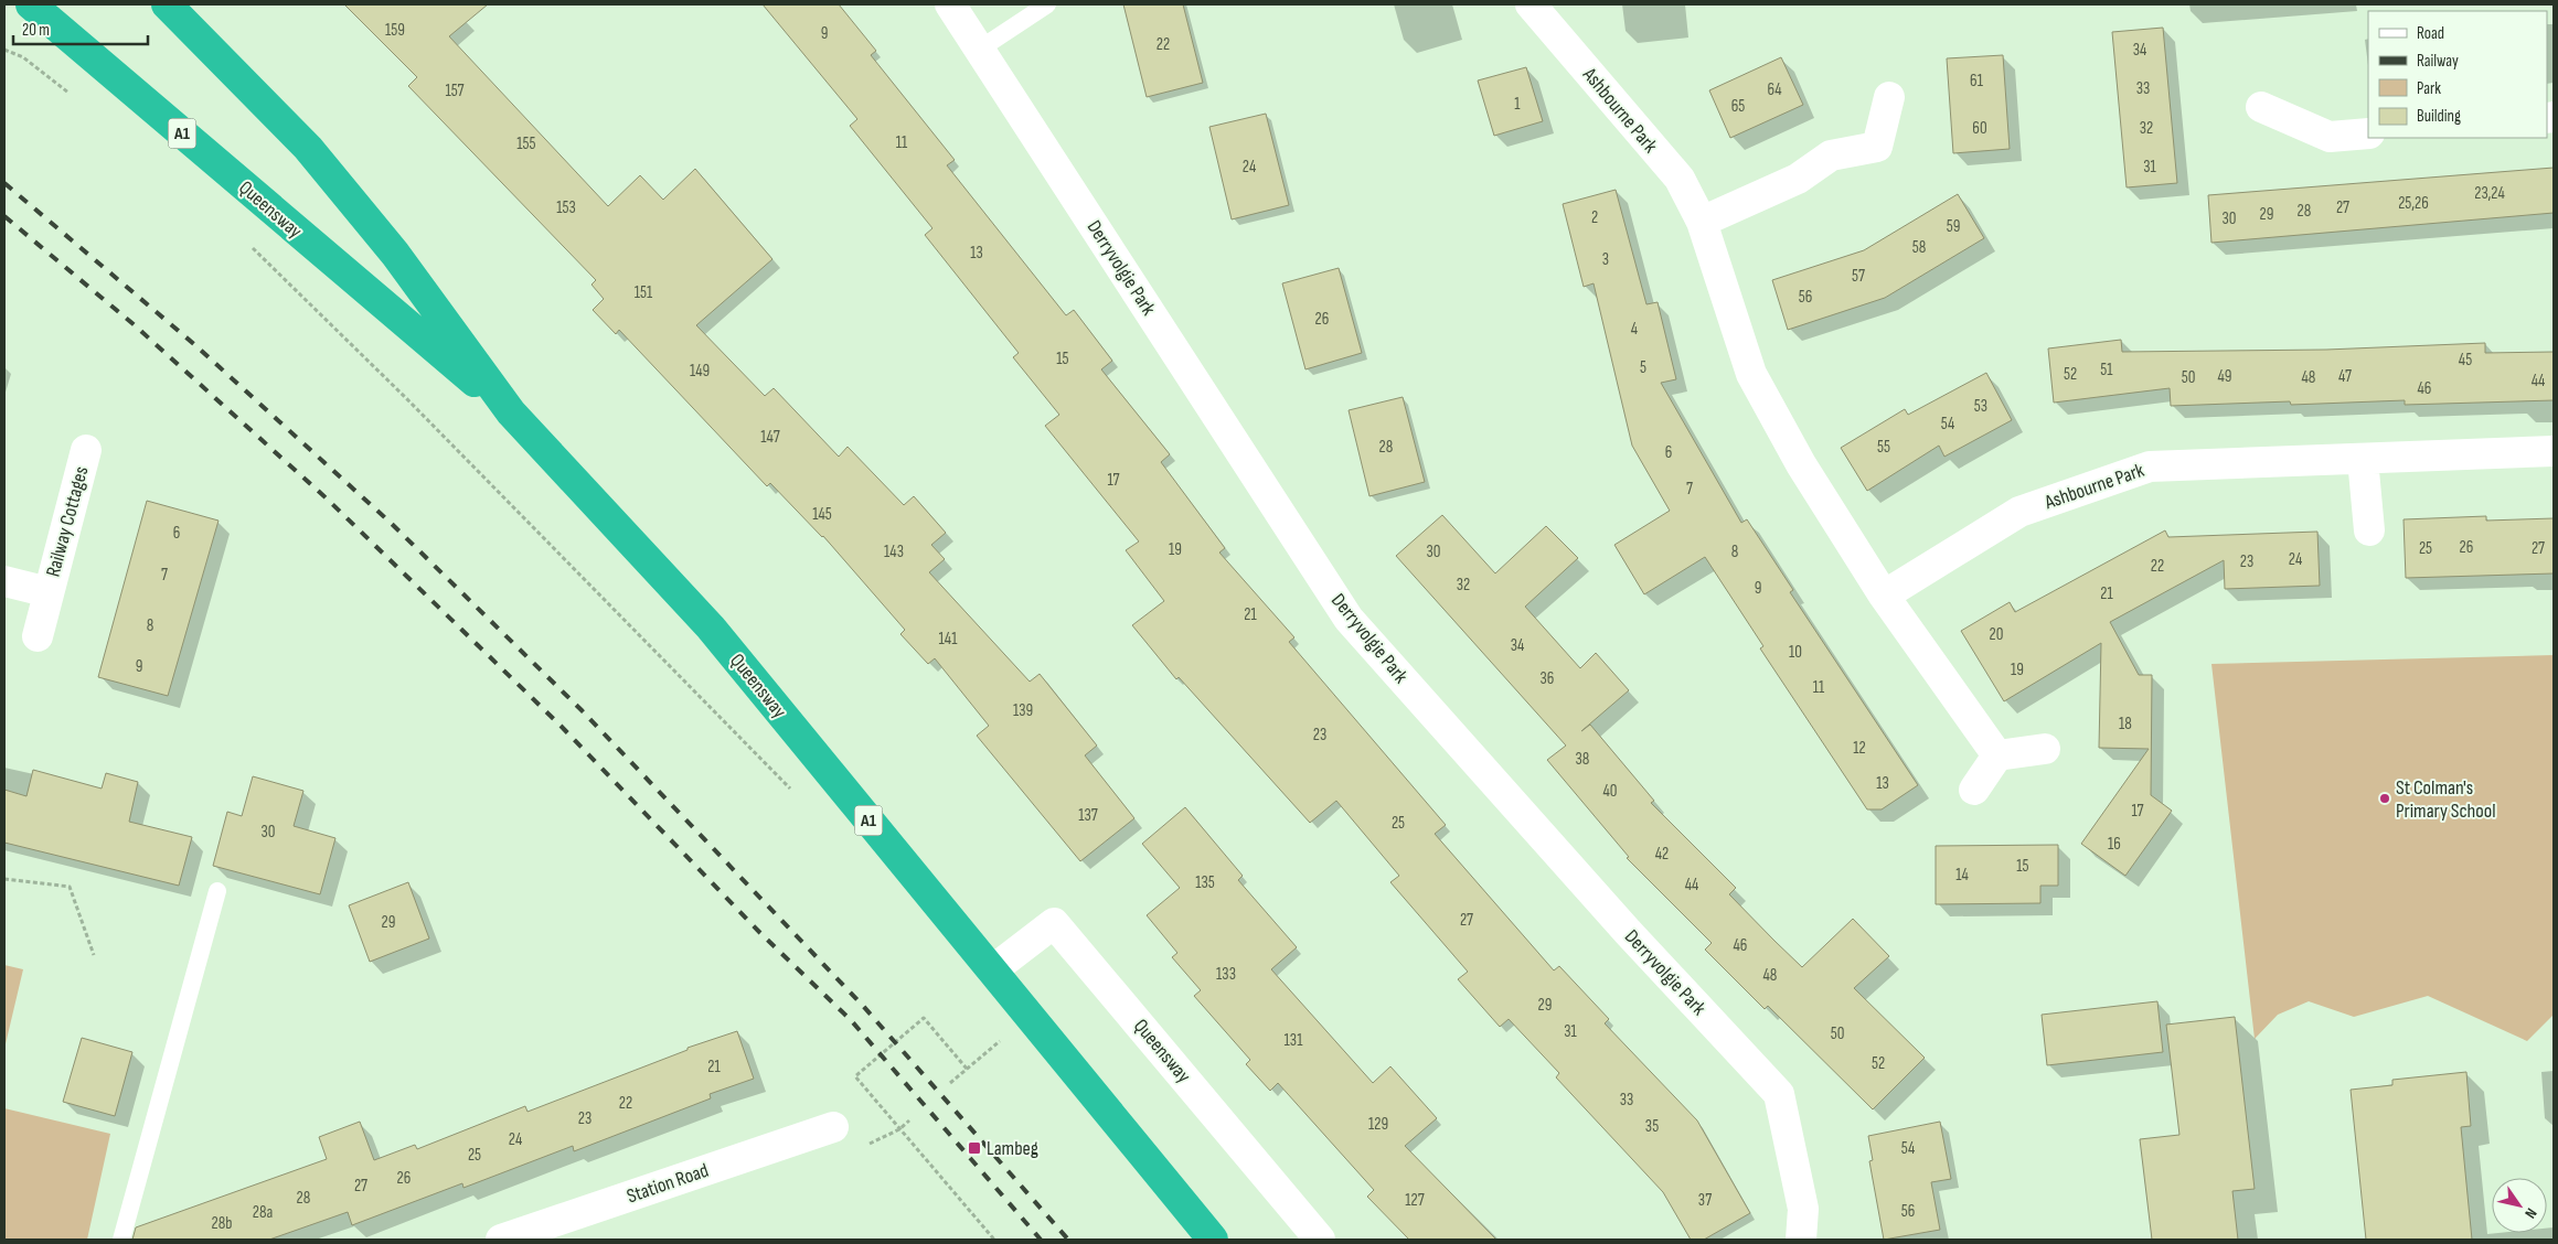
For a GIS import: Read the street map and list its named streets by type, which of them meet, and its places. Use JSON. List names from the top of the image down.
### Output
{
  "streets": {
    "highway": ["A1", "Queensway"],
    "street": [
      "Ashbourne Park",
      "Derryvolgie Park",
      "Railway Cottages",
      "Station Road"
    ]
  },
  "places": {
    "other": ["St Colman's Primary School"],
    "transit": ["Lambeg"]
  },
  "house_numbers": [
    "159",
    "9",
    "22",
    "34",
    "61",
    "33",
    "64",
    "157",
    "1",
    "65",
    "60",
    "32",
    "11",
    "155",
    "24",
    "31",
    "23,24",
    "25,26",
    "153",
    "27",
    "28",
    "29",
    "2",
    "30",
    "59",
    "58",
    "13",
    "3",
    "57",
    "151",
    "56",
    "26",
    "4",
    "15",
    "45",
    "5",
    "51",
    "149",
    "52",
    "49",
    "47",
    "50",
    "48",
    "44",
    "46",
    "53",
    "54",
    "147",
    "28",
    "55",
    "6",
    "17",
    "7",
    "145",
    "6",
    "26",
    "25",
    "27",
    "19",
    "143",
    "30",
    "8",
    "24",
    "23",
    "22",
    "7",
    "32",
    "9",
    "21",
    "21",
    "8",
    "20",
    "141",
    "34",
    "10",
    "9",
    "19",
    "36",
    "11",
    "139",
    "18",
    "23",
    "12",
    "38",
    "13",
    "40",
    "17",
    "137",
    "25",
    "30",
    "16",
    "42",
    "15",
    "14",
    "135",
    "44",
    "27",
    "29",
    "46",
    "133",
    "48",
    "29",
    "31",
    "50",
    "131",
    "52",
    "21",
    "33",
    "22",
    "23",
    "129",
    "35",
    "24",
    "54",
    "25",
    "26",
    "27",
    "28",
    "127",
    "37",
    "56",
    "28a",
    "28b"
  ],
  "legend": [
    "Road",
    "Railway",
    "Park",
    "Building"
  ],
  "scale_bar": "20 m",
  "north": "bottom right"
}
